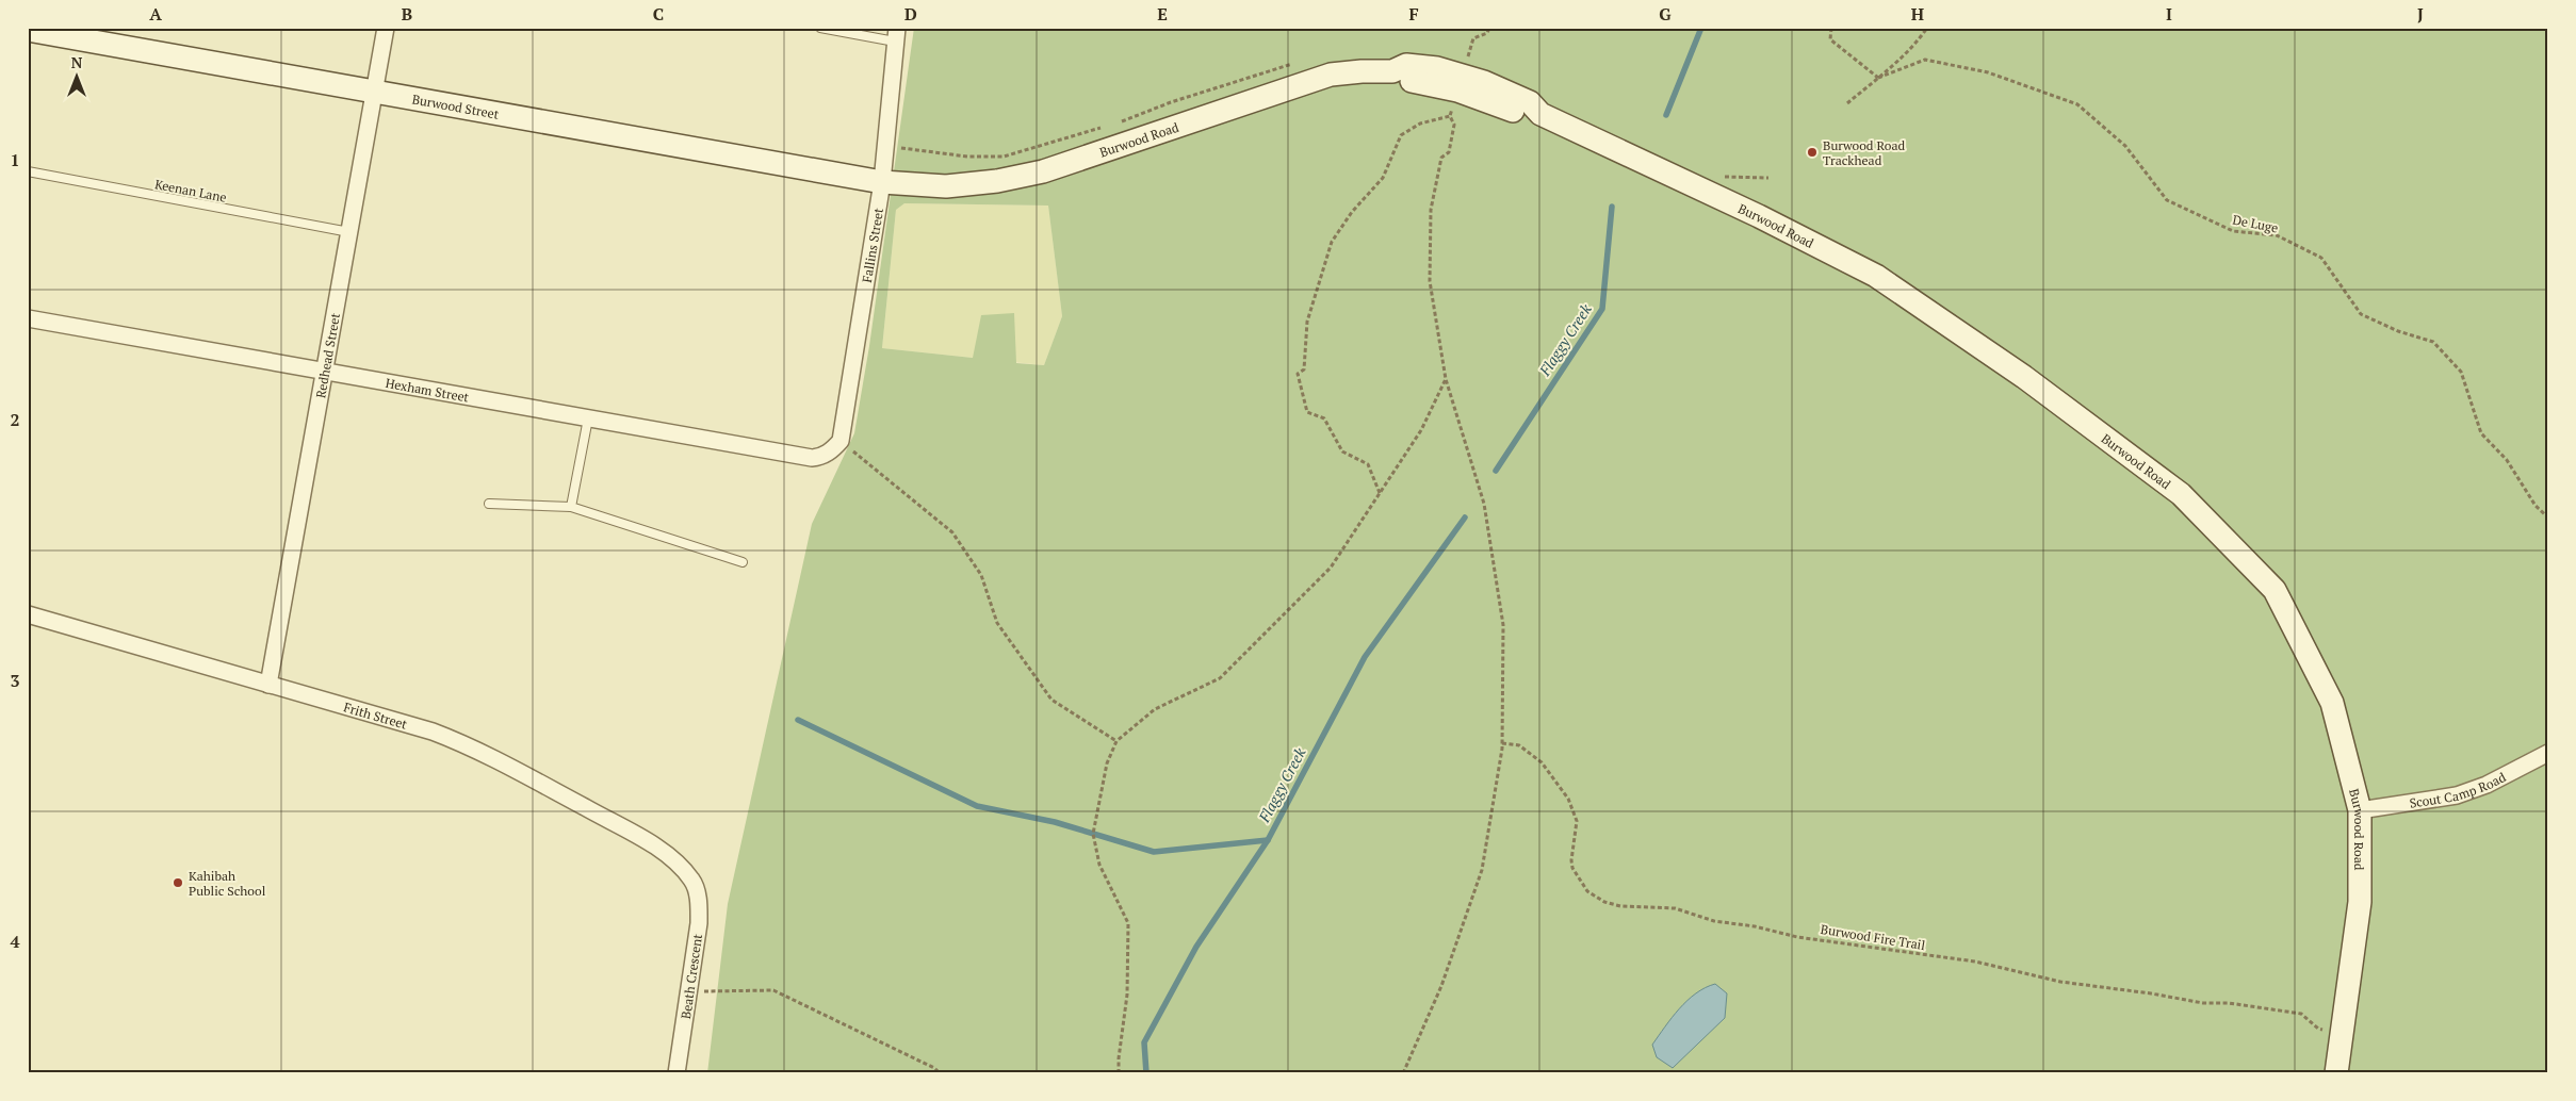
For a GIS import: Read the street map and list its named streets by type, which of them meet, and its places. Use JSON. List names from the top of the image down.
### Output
{
  "streets": {
    "main road": ["Burwood Street", "Burwood Road"],
    "street": [
      "Fallins Street",
      "Redhead Street",
      "Hexham Street",
      "Frith Street",
      "Scout Camp Road",
      "Beath Crescent"
    ],
    "lane": ["Keenan Lane"],
    "path": ["De Luge", "Burwood Fire Trail"]
  },
  "crossings": [
    ["Burwood Street", "Burwood Road"],
    ["Burwood Street", "Fallins Street"],
    ["Burwood Street", "Redhead Street"],
    ["Burwood Road", "Fallins Street"],
    ["Burwood Road", "Scout Camp Road"],
    ["Burwood Road", "Burwood Fire Trail"],
    ["Keenan Lane", "Redhead Street"],
    ["Fallins Street", "Hexham Street"],
    ["Redhead Street", "Hexham Street"],
    ["Redhead Street", "Frith Street"],
    ["Frith Street", "Beath Crescent"]
  ],
  "water": ["Flaggy Creek"],
  "places": ["Burwood Road Trackhead", "Kahibah Public School"],
  "north": "top",
  "grid": {
    "columns": [
      "A",
      "B",
      "C",
      "D",
      "E",
      "F",
      "G",
      "H",
      "I",
      "J"
    ],
    "rows": [
      "1",
      "2",
      "3",
      "4"
    ]
  }
}
